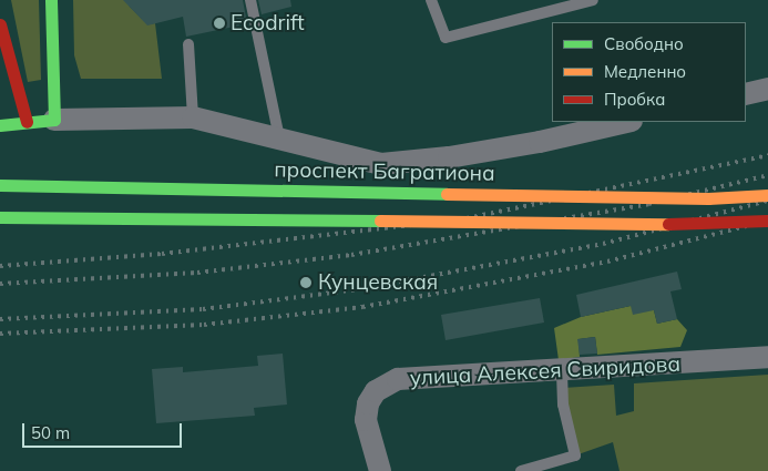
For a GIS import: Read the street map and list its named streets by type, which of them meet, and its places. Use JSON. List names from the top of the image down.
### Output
{
  "streets": {
    "main road": ["проспект Багратиона"],
    "street": ["улица Алексея Свиридова"]
  },
  "places": ["Ecodrift", "Кунцевская"],
  "legend": ["Свободно", "Медленно", "Пробка"],
  "scale_bar": "50 m"
}
